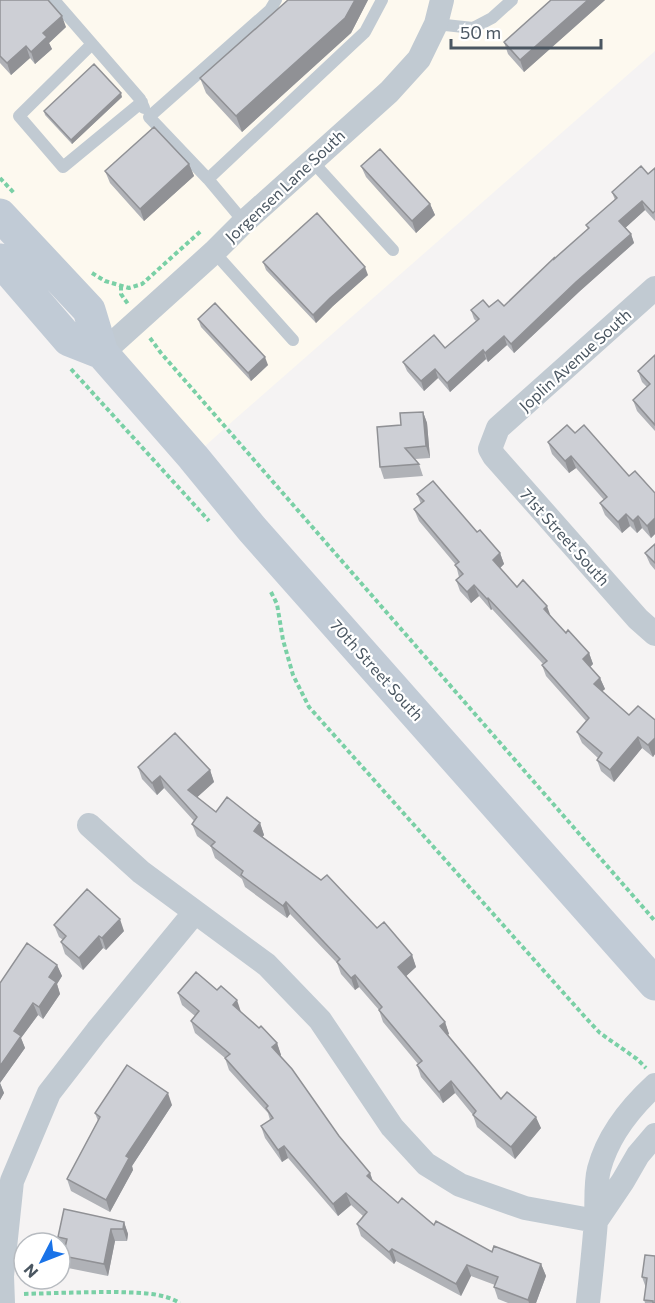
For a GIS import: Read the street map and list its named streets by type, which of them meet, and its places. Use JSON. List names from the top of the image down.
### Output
{
  "streets": {
    "main road": ["70th Street South"],
    "street": ["Jorgensen Lane South", "Joplin Avenue South", "71st Street South"]
  },
  "crossings": [
    ["Jorgensen Lane South", "70th Street South"],
    ["Joplin Avenue South", "71st Street South"]
  ],
  "scale_bar": "50 m",
  "north": "bottom left"
}
